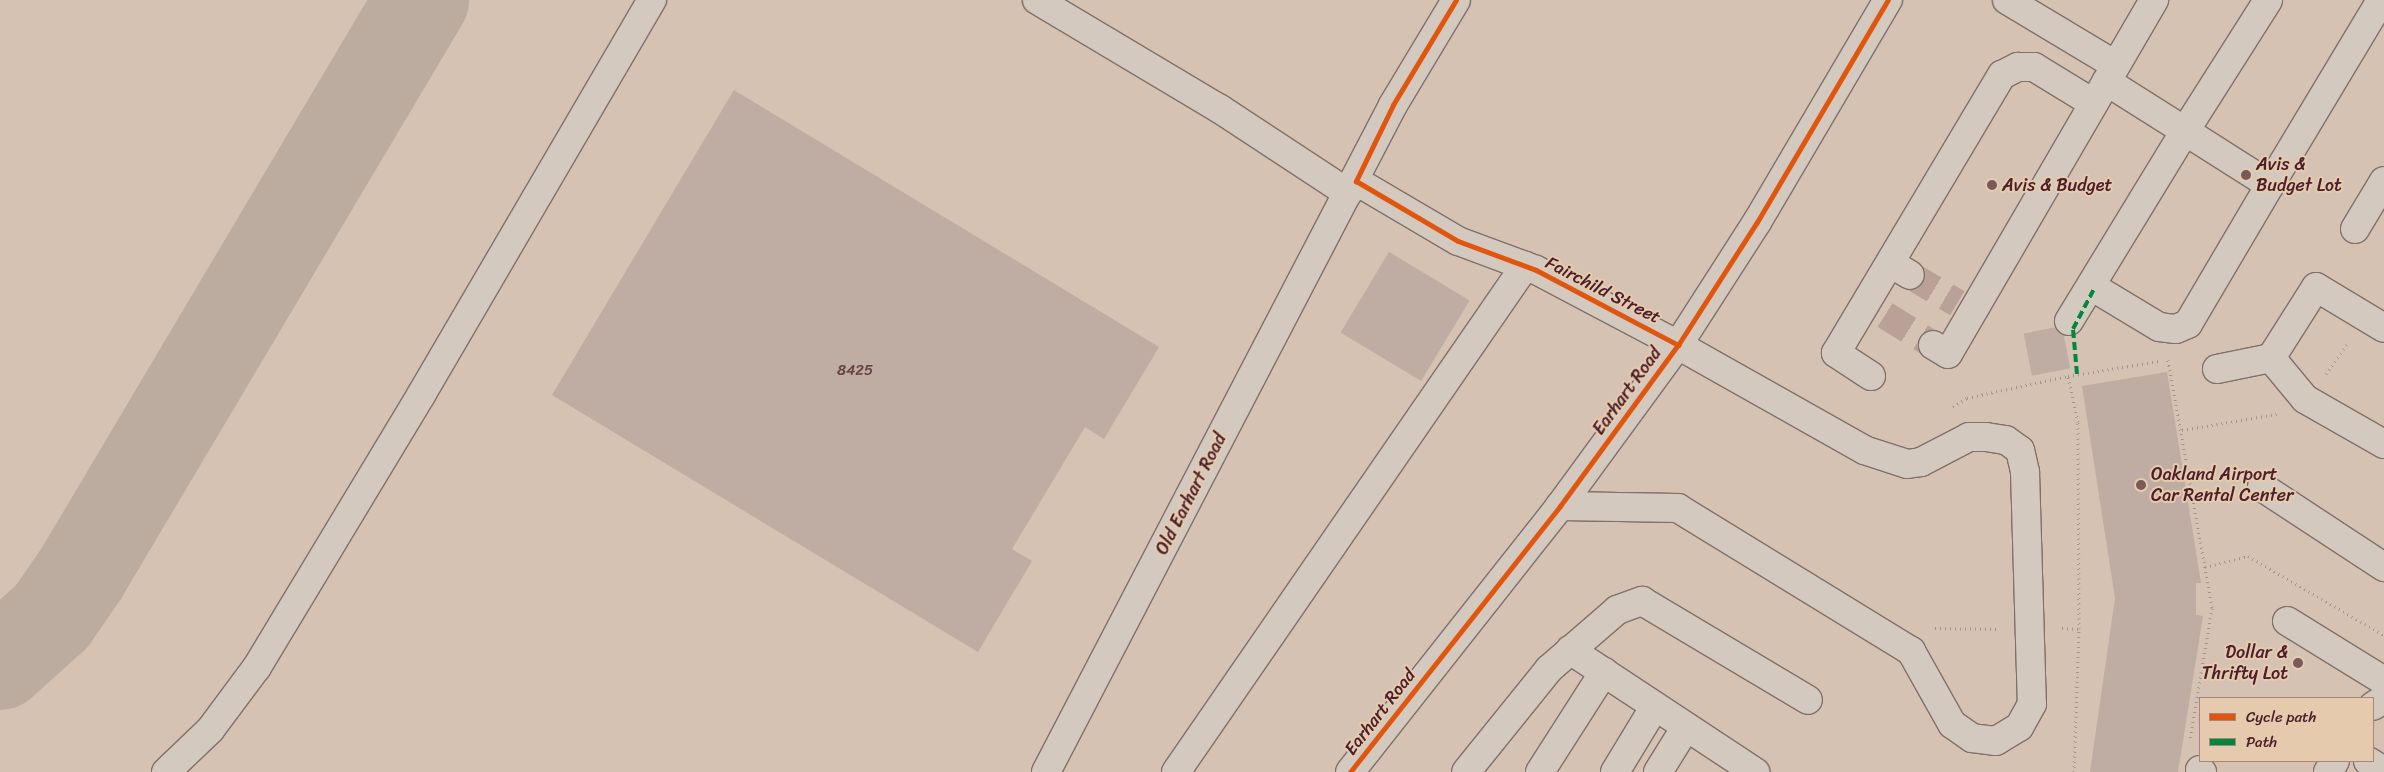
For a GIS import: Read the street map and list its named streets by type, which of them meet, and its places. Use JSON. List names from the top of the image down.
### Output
{
  "streets": {
    "street": ["Fairchild Street", "Earhart Road", "Old Earhart Road"]
  },
  "crossings": [
    ["Fairchild Street", "Earhart Road"],
    ["Fairchild Street", "Old Earhart Road"]
  ],
  "places": [
    "Avis & Budget Lot",
    "Avis & Budget",
    "Oakland Airport Car Rental Center",
    "Dollar & Thrifty Lot"
  ],
  "house_numbers": ["8425"],
  "legend": ["Cycle path", "Path"]
}
